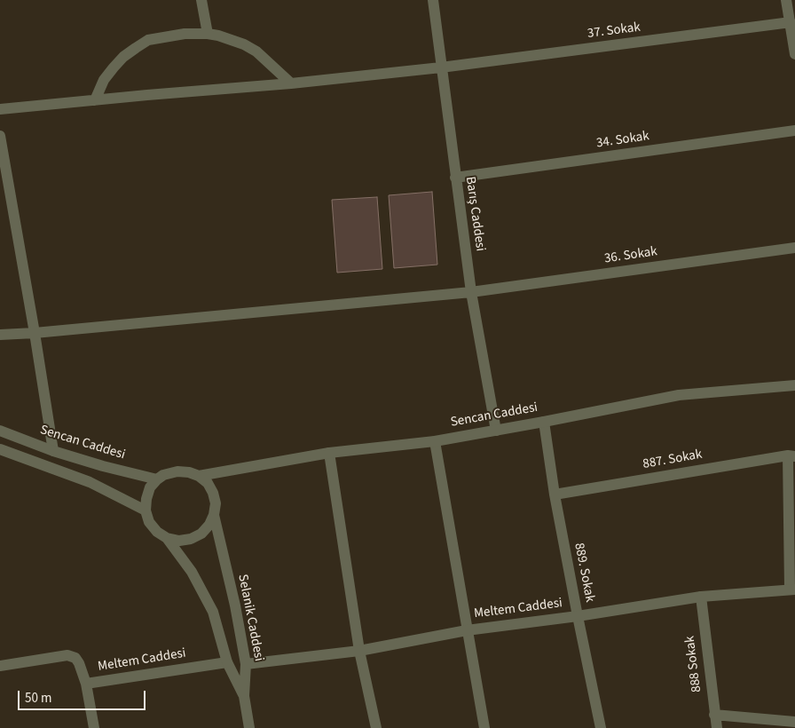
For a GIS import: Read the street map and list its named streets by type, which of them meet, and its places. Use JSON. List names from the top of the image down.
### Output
{
  "streets": {
    "street": [
      "37. Sokak",
      "34. Sokak",
      "Barış Caddesi",
      "36. Sokak",
      "Sencan Caddesi",
      "887. Sokak",
      "889. Sokak",
      "Meltem Caddesi",
      "Selanik Caddesi",
      "888 Sokak"
    ]
  },
  "crossings": [
    ["37. Sokak", "Barış Caddesi"],
    ["34. Sokak", "Barış Caddesi"],
    ["Barış Caddesi", "36. Sokak"],
    ["Barış Caddesi", "Sencan Caddesi"],
    ["Sencan Caddesi", "889. Sokak"],
    ["Sencan Caddesi", "Selanik Caddesi"],
    ["887. Sokak", "889. Sokak"],
    ["889. Sokak", "Meltem Caddesi"],
    ["Meltem Caddesi", "Selanik Caddesi"],
    ["Meltem Caddesi", "888 Sokak"]
  ],
  "scale_bar": "50 m"
}
